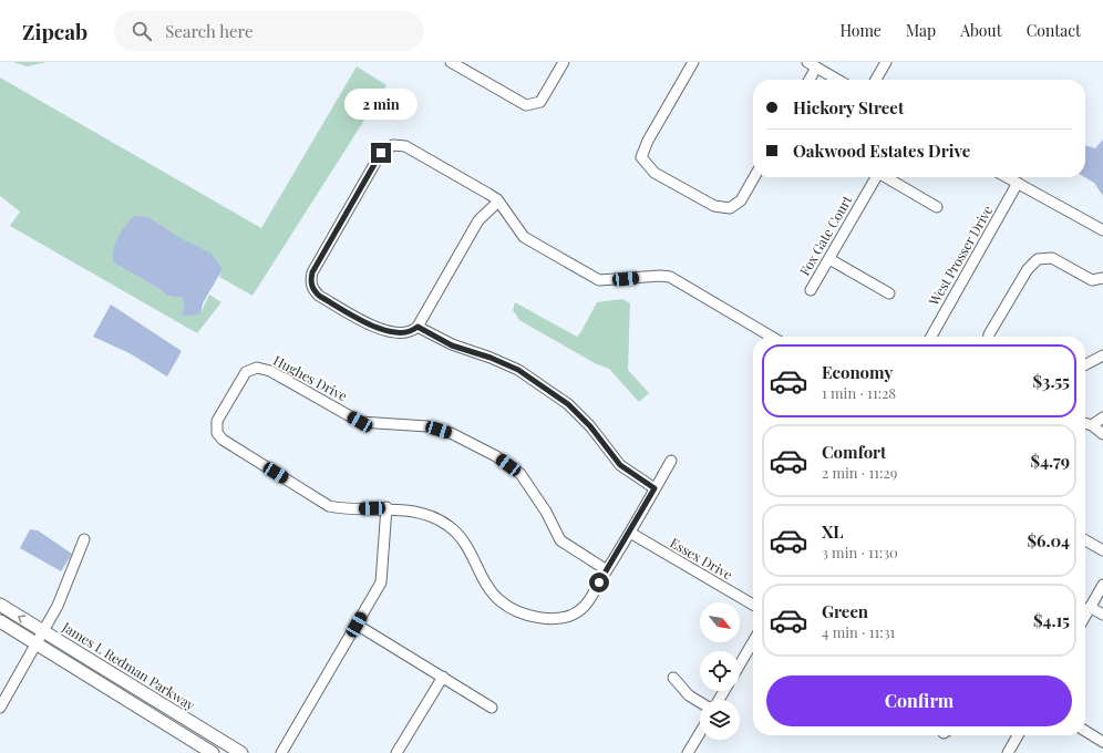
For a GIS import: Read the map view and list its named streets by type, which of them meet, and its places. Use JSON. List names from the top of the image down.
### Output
{
  "streets": {
    "main road": ["James L Redman Parkway"],
    "street": [
      "Fox Gate Court",
      "West Prosser Drive",
      "Hughes Drive",
      "Essex Drive"
    ]
  },
  "north": "bottom right",
  "page": {
    "header": "Zipcab",
    "search": "Search here",
    "nav": [
      "Home",
      "Map",
      "About",
      "Contact"
    ],
    "banner": ["Hickory Street", "Oakwood Estates Drive"],
    "bubble": "2 min",
    "list": [
      {
        "name": "Economy",
        "note": "1 min · 11:28",
        "value": "$3.55"
      },
      {
        "name": "Comfort",
        "note": "2 min · 11:29",
        "value": "$4.79"
      },
      {
        "name": "XL",
        "note": "3 min · 11:30",
        "value": "$6.04"
      },
      {
        "name": "Green",
        "note": "4 min · 11:31",
        "value": "$4.15"
      }
    ],
    "buttons": "Confirm"
  }
}
